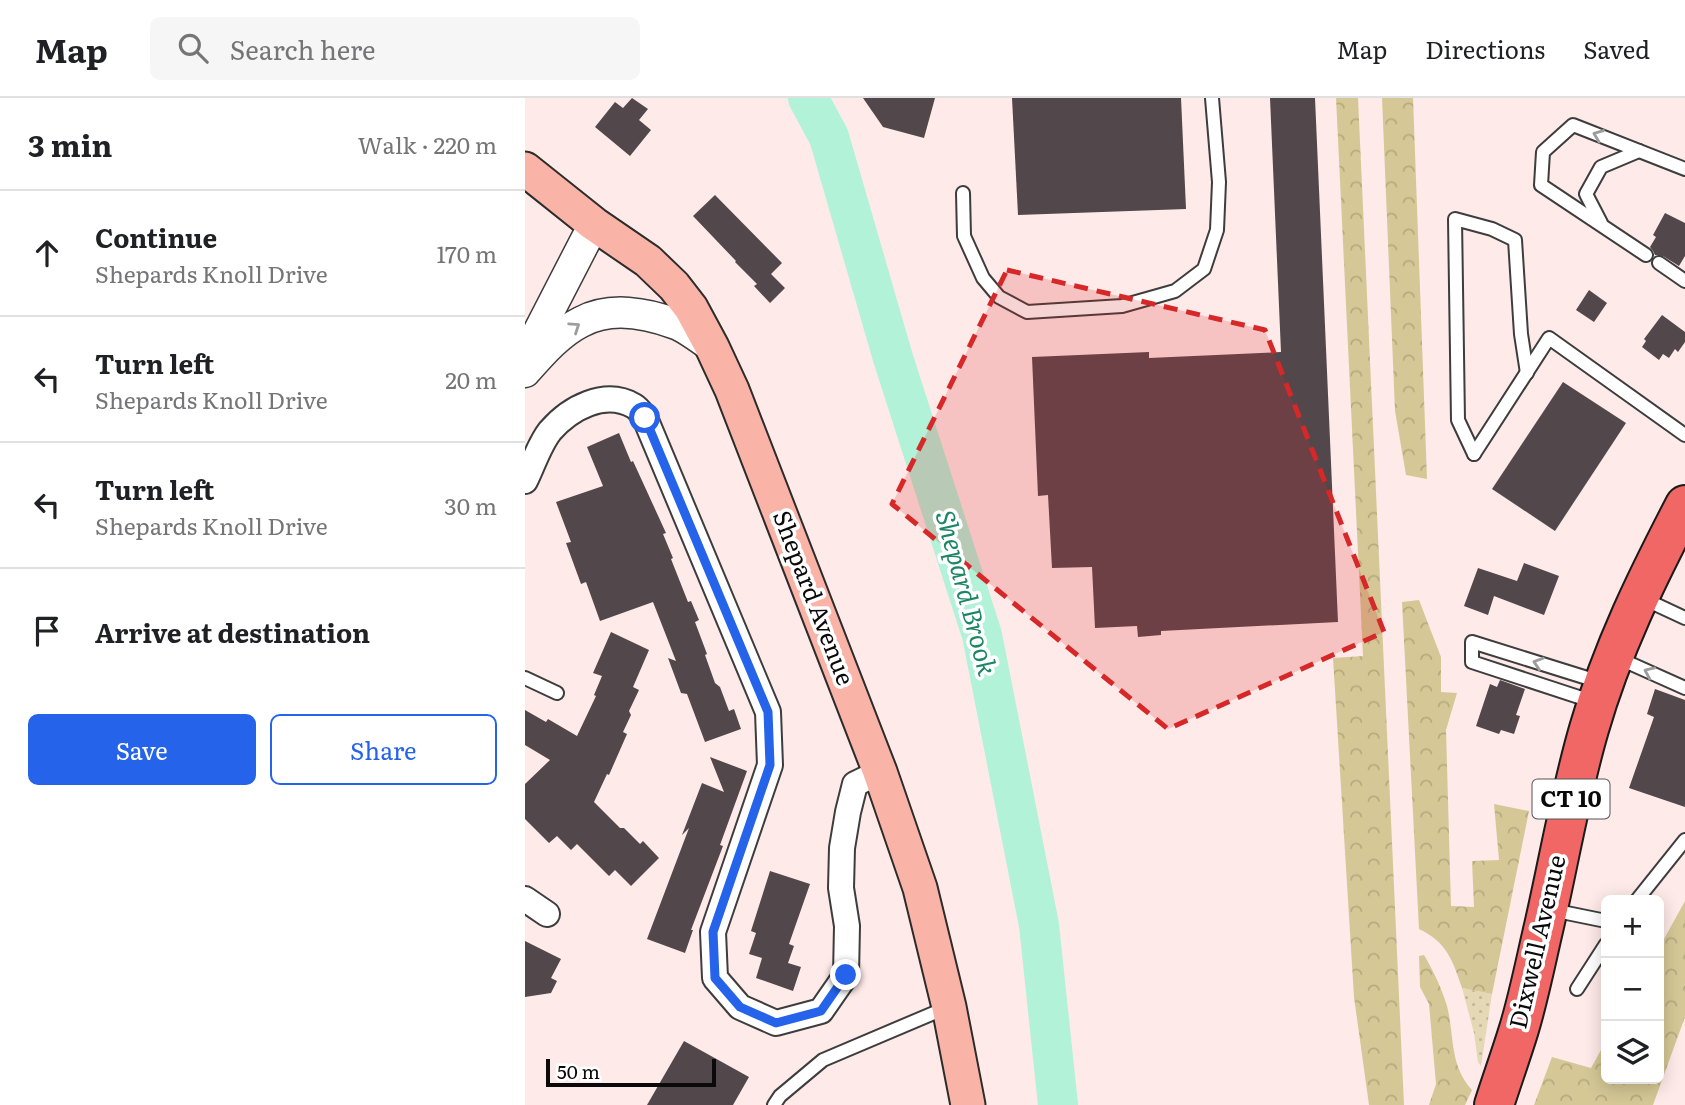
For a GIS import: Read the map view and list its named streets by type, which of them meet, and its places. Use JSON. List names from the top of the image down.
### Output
{
  "streets": {
    "main road": ["Shepard Avenue", "CT 10", "Dixwell Avenue"]
  },
  "water": ["Shepard Brook"],
  "scale_bar": "50 m",
  "page": {
    "header": "Map",
    "search": "Search here",
    "nav": ["Map", "Directions", "Saved"],
    "heading": ["3 min", "Walk · 220 m"],
    "list": [
      ["Continue", "Shepards Knoll Drive", "170 m"],
      ["Turn left", "Shepards Knoll Drive", "20 m"],
      ["Turn left", "Shepards Knoll Drive", "30 m"],
      "Arrive at destination"
    ],
    "buttons": ["Save", "Share"],
    "map_buttons": ["+", "−"],
    "scale": "50 m"
  }
}
